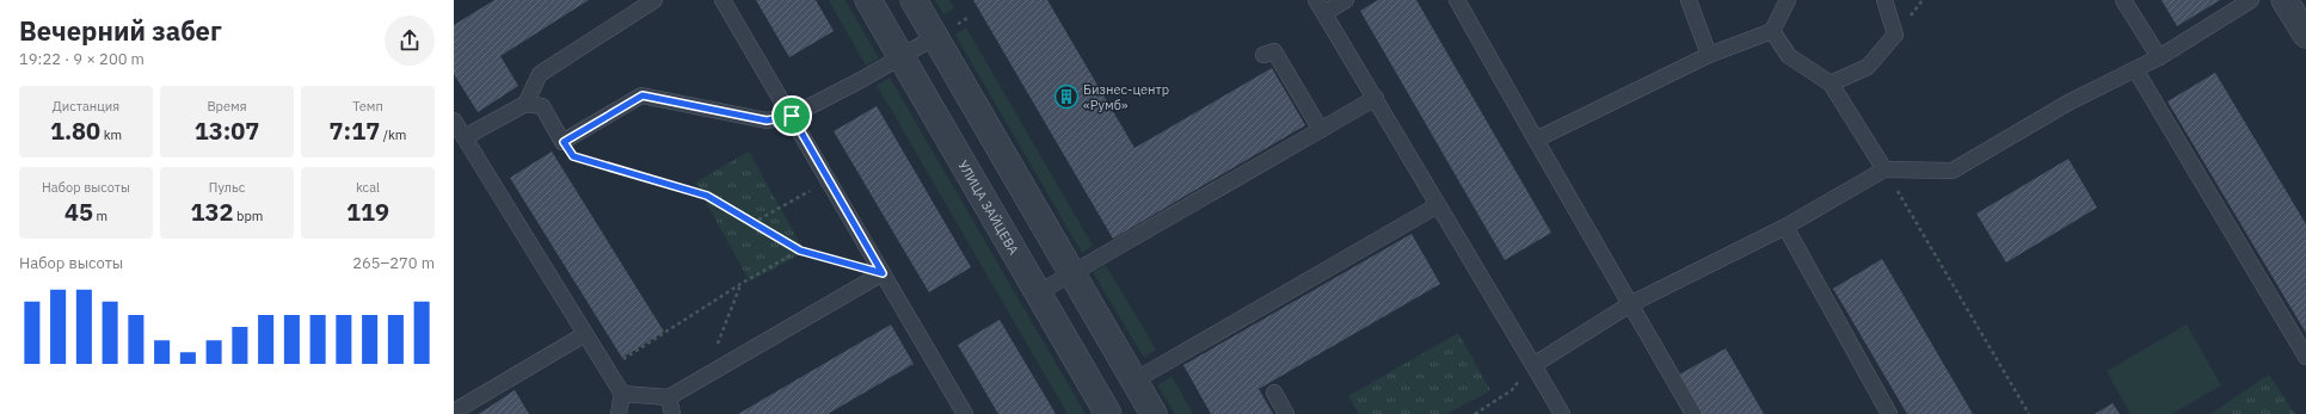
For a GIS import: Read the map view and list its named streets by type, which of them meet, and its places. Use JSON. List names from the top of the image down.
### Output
{
  "streets": {
    "street": ["УЛИЦА ЗАЙЦЕВА"]
  },
  "places": {
    "building": ["Бизнес-центр «Румб»"]
  },
  "page": {
    "heading": ["Вечерний забег", "19:22 · 9 × 200 m"],
    "stats": [
      ["Дистанция", "1.80 km"],
      ["Время", "13:07"],
      ["Темп", "7:17 /km"],
      ["Набор высоты", "45 m"],
      ["Пульс", "132 bpm"],
      ["kcal", "119"]
    ],
    "chart": ["Набор высоты", "265–270 m"]
  }
}
